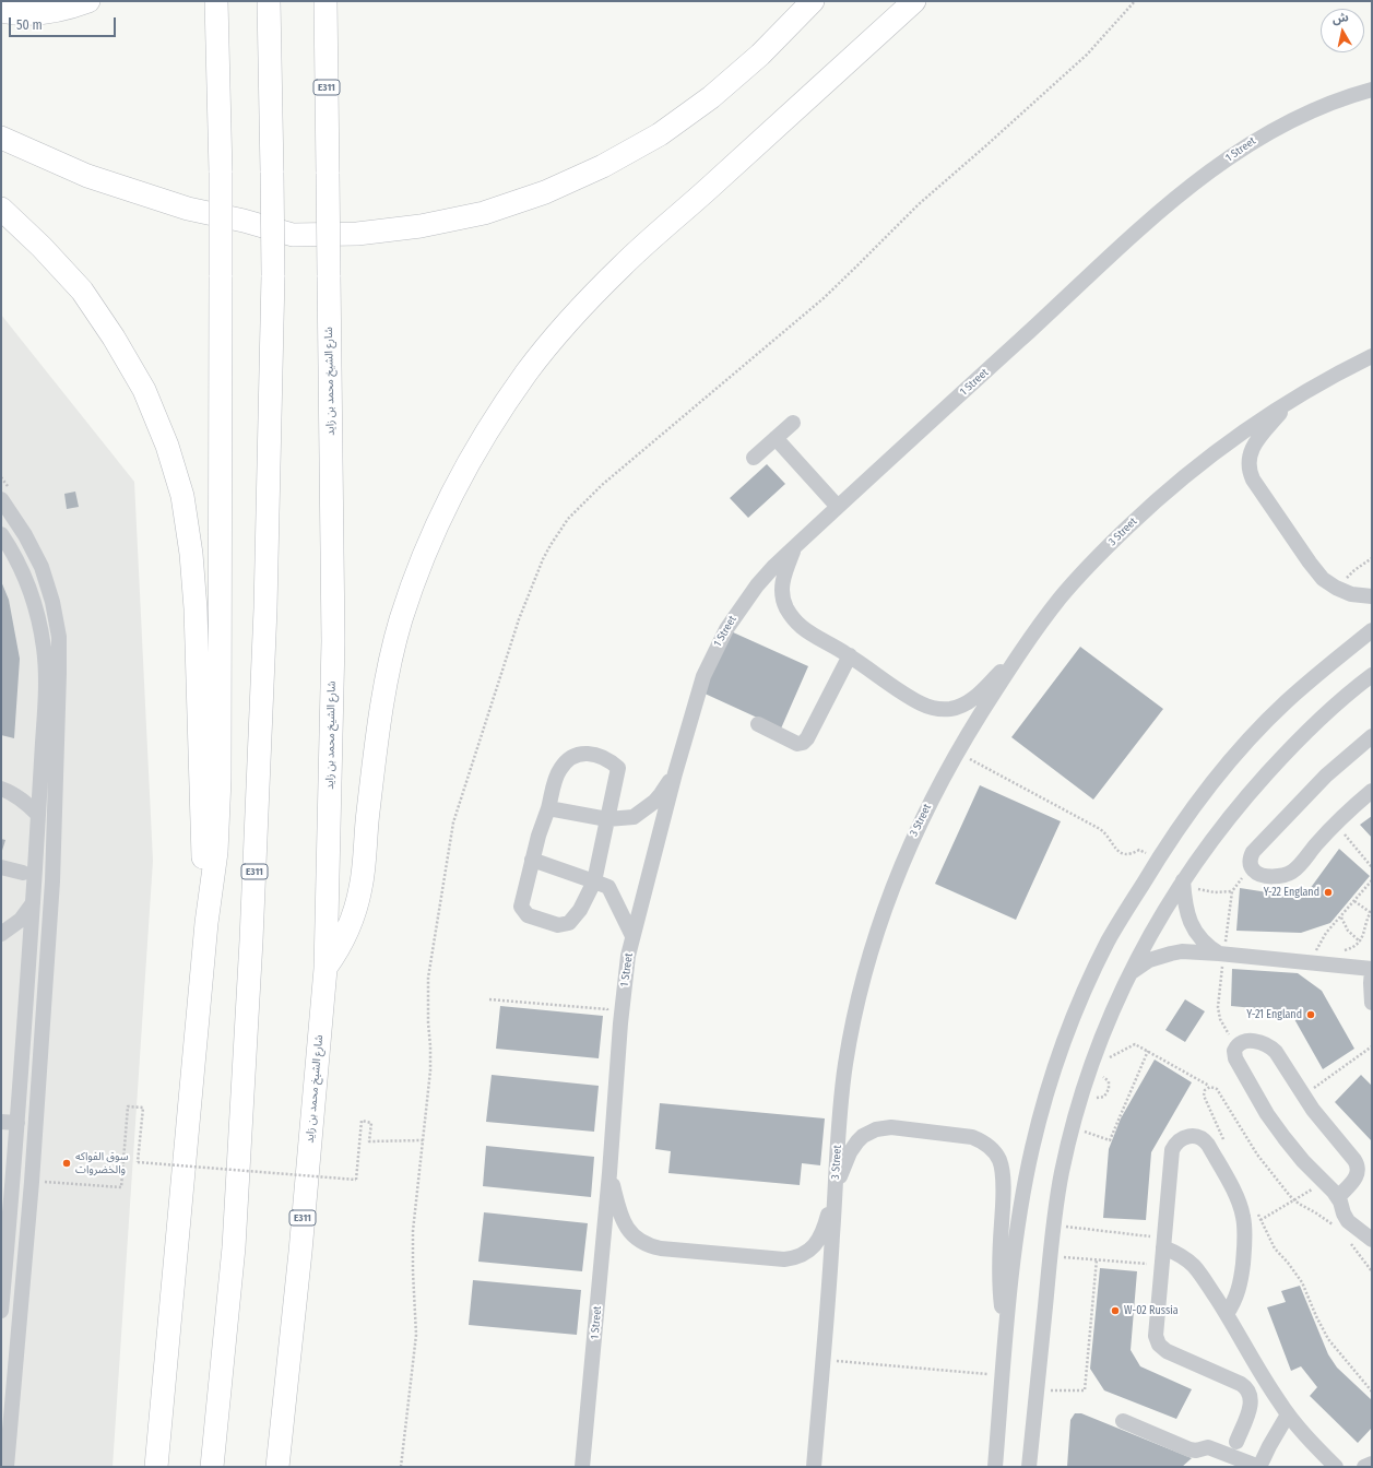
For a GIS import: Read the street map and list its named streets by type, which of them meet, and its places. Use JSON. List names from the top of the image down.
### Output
{
  "streets": {
    "highway": ["E311", "شارع الشيخ محمد بن زايد"],
    "street": ["1 Street", "3 Street"]
  },
  "places": [
    "Y-22 England",
    "Y-21 England",
    "سوق الفواكه والخضروات",
    "W-02 Russia"
  ],
  "scale_bar": "50 m",
  "north": "top"
}
